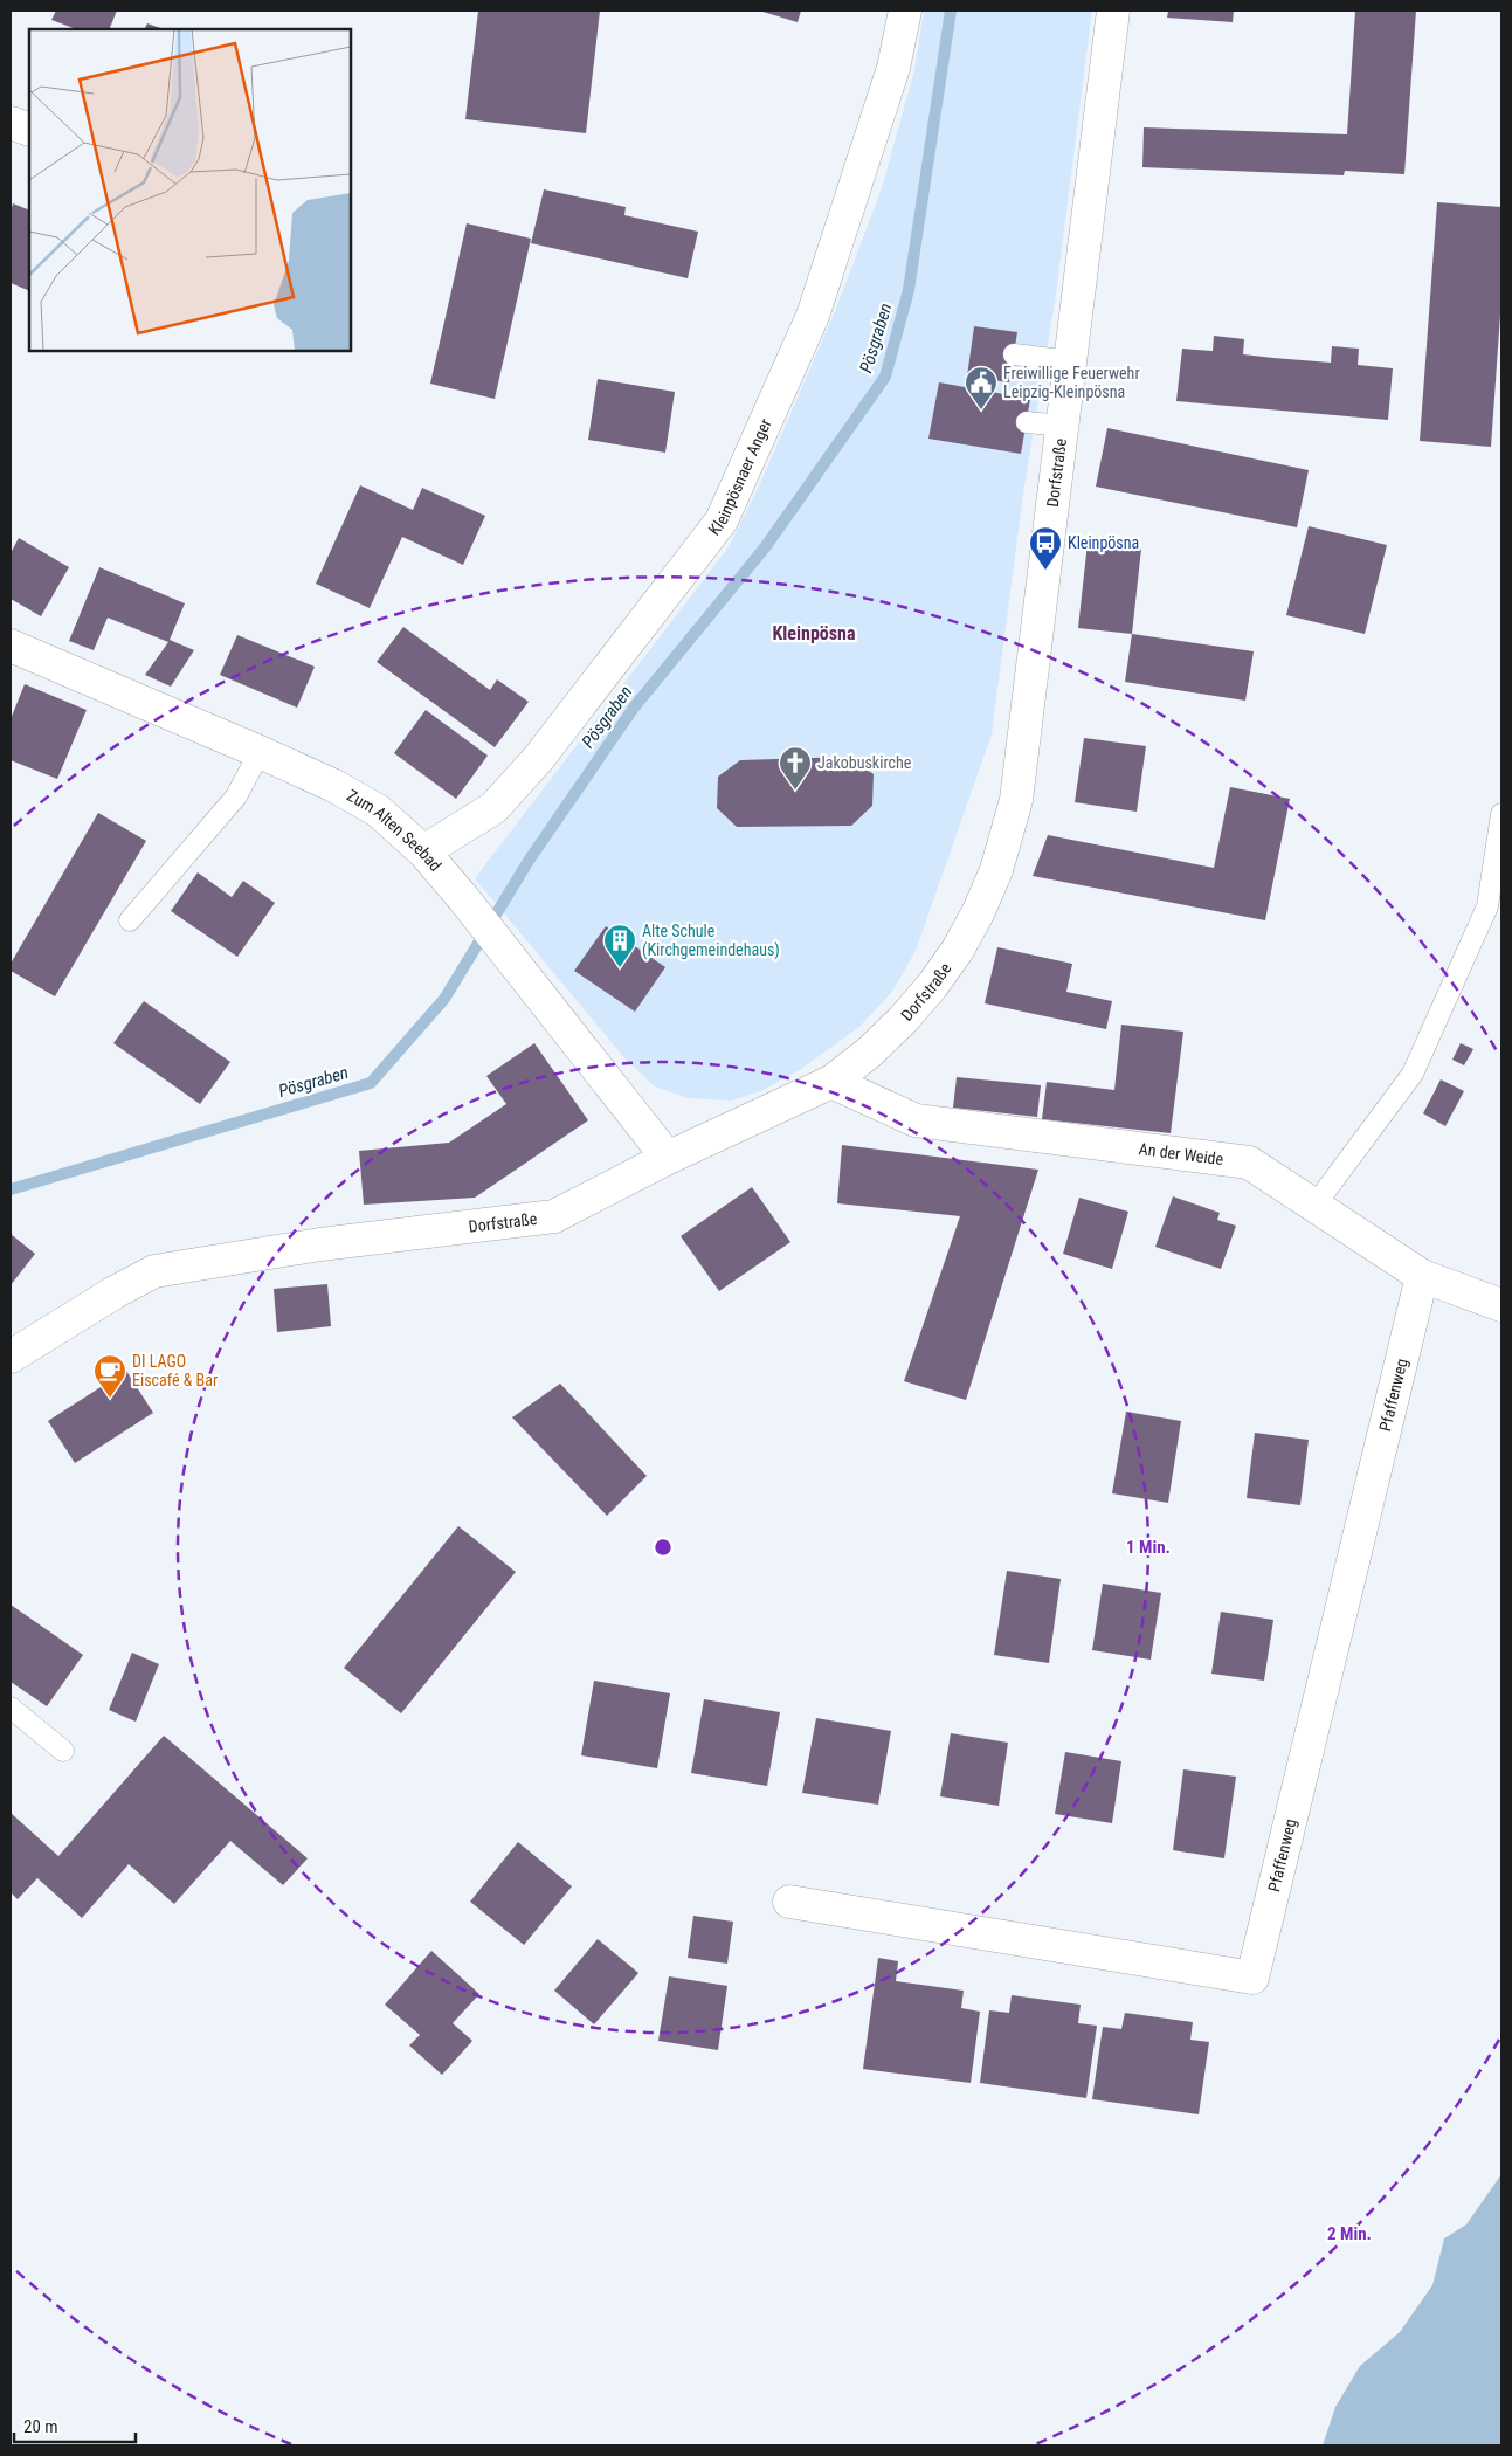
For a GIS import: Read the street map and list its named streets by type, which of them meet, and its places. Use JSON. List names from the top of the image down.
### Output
{
  "streets": {
    "street": [
      "Dorfstraße",
      "Kleinpösnaer Anger",
      "Zum Alten Seebad",
      "An der Weide",
      "Pfaffenweg"
    ]
  },
  "crossings": [
    ["Dorfstraße", "Zum Alten Seebad"],
    ["Dorfstraße", "An der Weide"],
    ["Kleinpösnaer Anger", "Zum Alten Seebad"],
    ["An der Weide", "Pfaffenweg"]
  ],
  "districts": ["Kleinpösna"],
  "water": ["Pösgraben"],
  "places": {
    "public building": ["Freiwillige Feuerwehr Leipzig-Kleinpösna"],
    "bus stop": ["Kleinpösna"],
    "church": ["Jakobuskirche"],
    "building": ["Alte Schule (Kirchgemeindehaus)"],
    "cafe": ["DI LAGO Eiscafé & Bar"]
  },
  "scale_bar": "20 m",
  "rings": ["1 Min.", "2 Min."]
}
